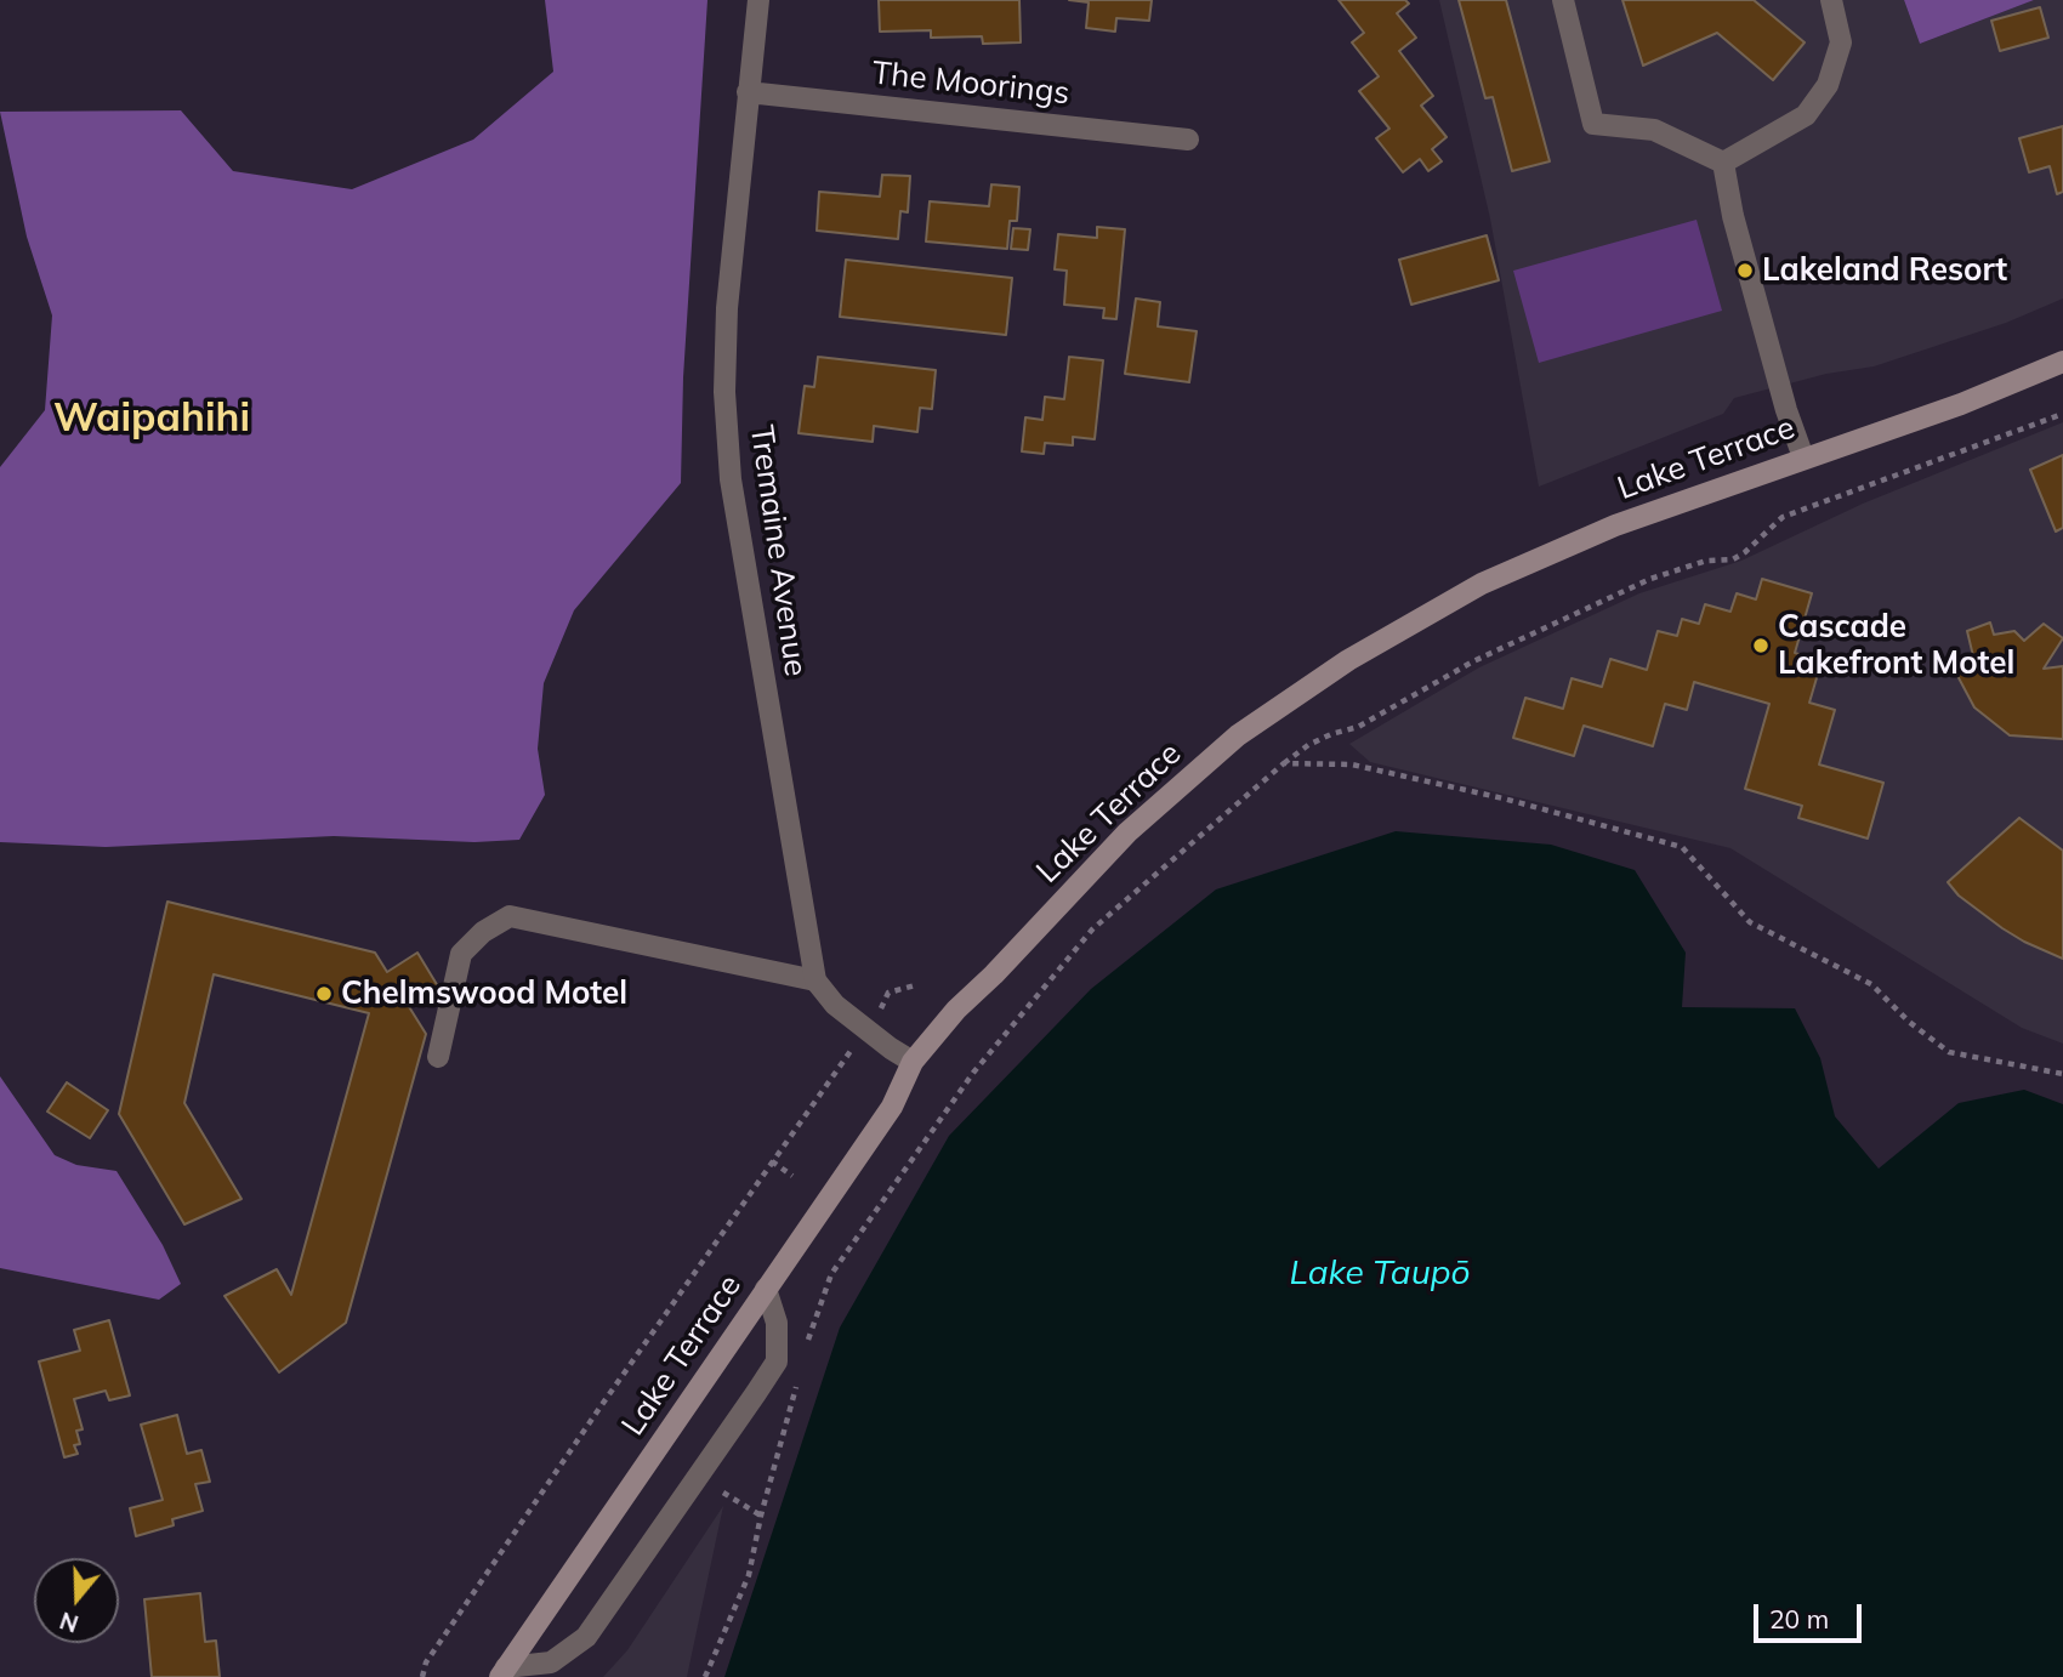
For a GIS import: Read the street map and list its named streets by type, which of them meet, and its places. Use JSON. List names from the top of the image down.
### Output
{
  "streets": {
    "main road": ["Lake Terrace"],
    "street": ["The Moorings", "Tremaine Avenue"]
  },
  "crossings": [
    ["The Moorings", "Tremaine Avenue"]
  ],
  "districts": ["Waipahihi"],
  "water": ["Lake Taupō"],
  "places": ["Lakeland Resort", "Cascade Lakefront Motel", "Chelmswood Motel"],
  "scale_bar": "20 m",
  "north": "bottom"
}
